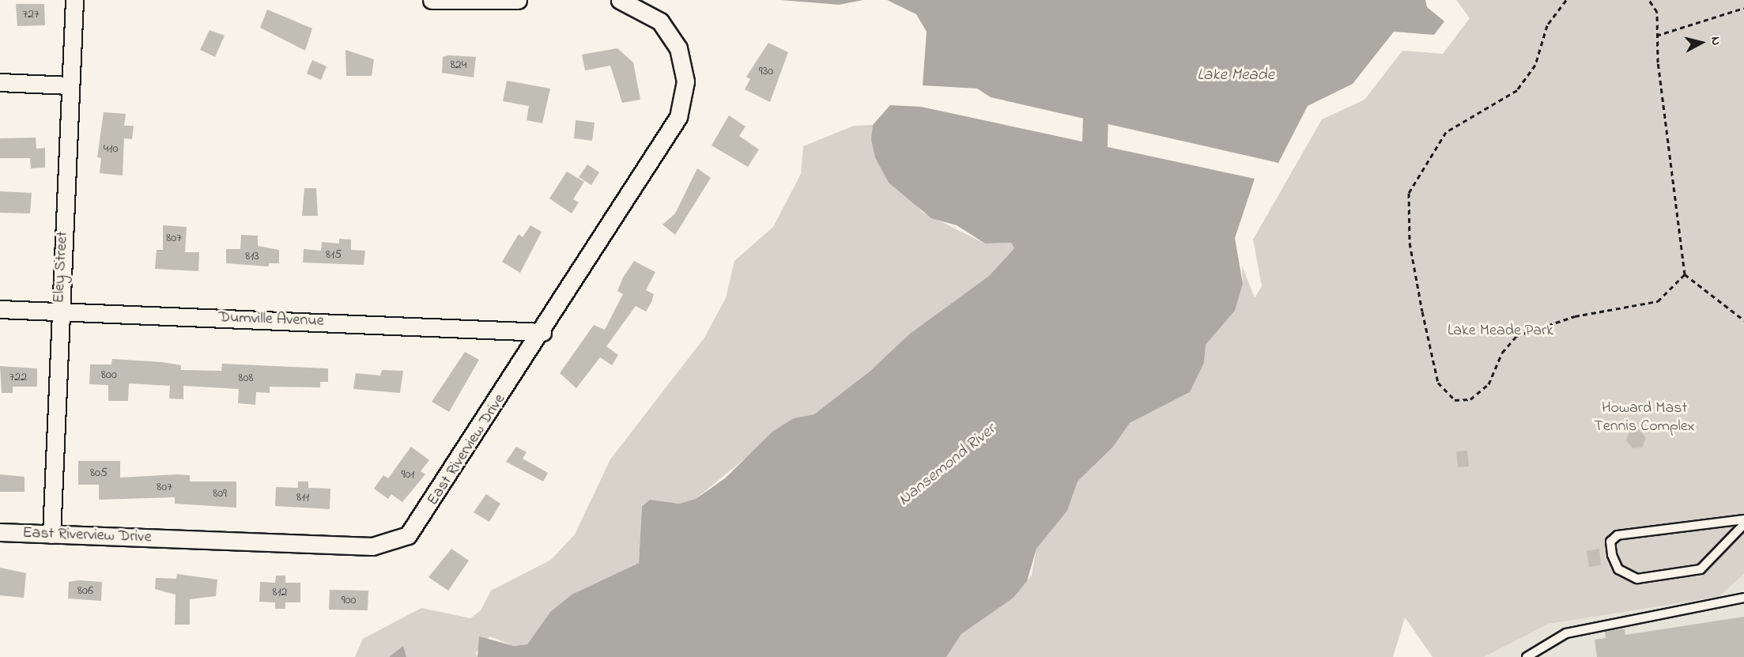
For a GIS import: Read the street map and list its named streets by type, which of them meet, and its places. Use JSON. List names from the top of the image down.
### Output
{
  "streets": {
    "street": ["Eley Street", "Dumville Avenue", "East Riverview Drive"]
  },
  "crossings": [
    ["Eley Street", "Dumville Avenue"],
    ["Eley Street", "East Riverview Drive"],
    ["Dumville Avenue", "East Riverview Drive"]
  ],
  "water": ["Lake Meade", "Nansemond River"],
  "parks": ["Lake Meade Park", "Howard Mast Tennis Complex"],
  "house_numbers": [
    "727",
    "824",
    "930",
    "410",
    "807",
    "815",
    "813",
    "800",
    "722",
    "808",
    "805",
    "901",
    "807",
    "809",
    "811",
    "806",
    "812",
    "900"
  ],
  "north": "right"
}
